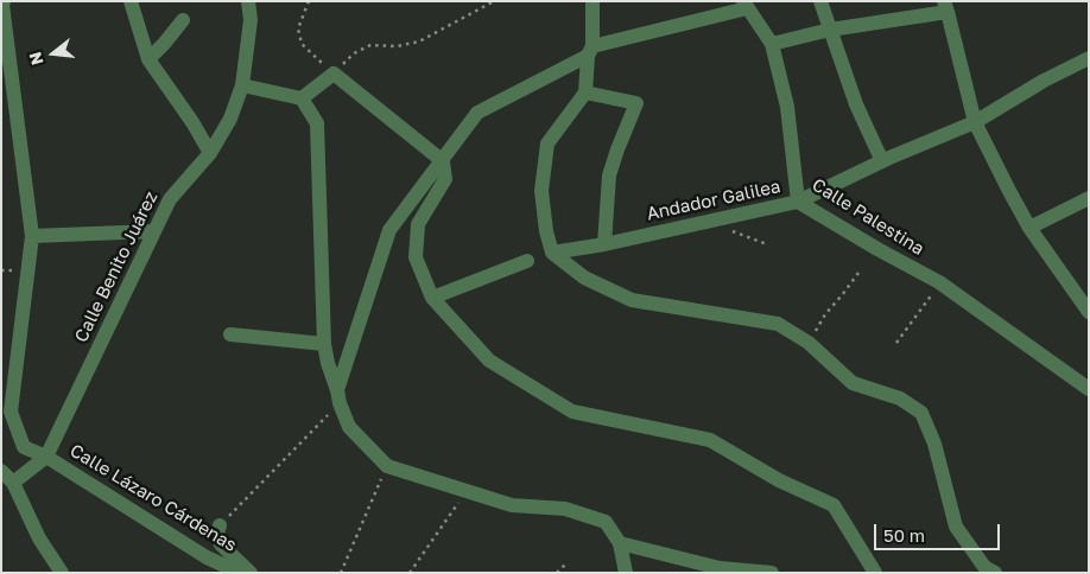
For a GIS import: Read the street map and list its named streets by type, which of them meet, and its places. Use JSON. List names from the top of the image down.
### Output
{
  "streets": {
    "street": [
      "Andador Galilea",
      "Calle Palestina",
      "Calle Benito Juárez",
      "Calle Lázaro Cárdenas"
    ]
  },
  "crossings": [
    ["Andador Galilea", "Calle Palestina"],
    ["Calle Benito Juárez", "Calle Lázaro Cárdenas"]
  ],
  "scale_bar": "50 m",
  "north": "left"
}
